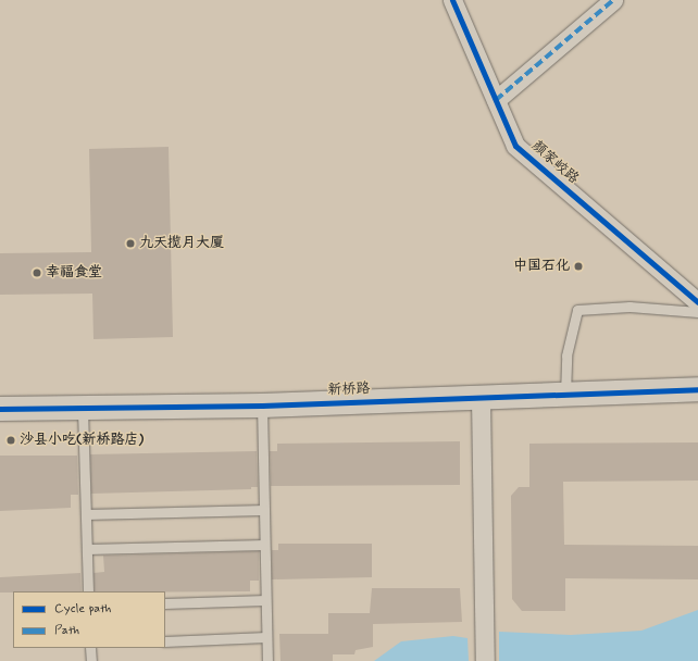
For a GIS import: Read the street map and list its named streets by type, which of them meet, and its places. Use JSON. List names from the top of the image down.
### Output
{
  "streets": {
    "street": ["颜家峧路", "新桥路"]
  },
  "places": [
    "九天揽月大厦",
    "中国石化",
    "幸福食堂",
    "沙县小吃(新桥路店)"
  ],
  "legend": ["Cycle path", "Path"]
}
